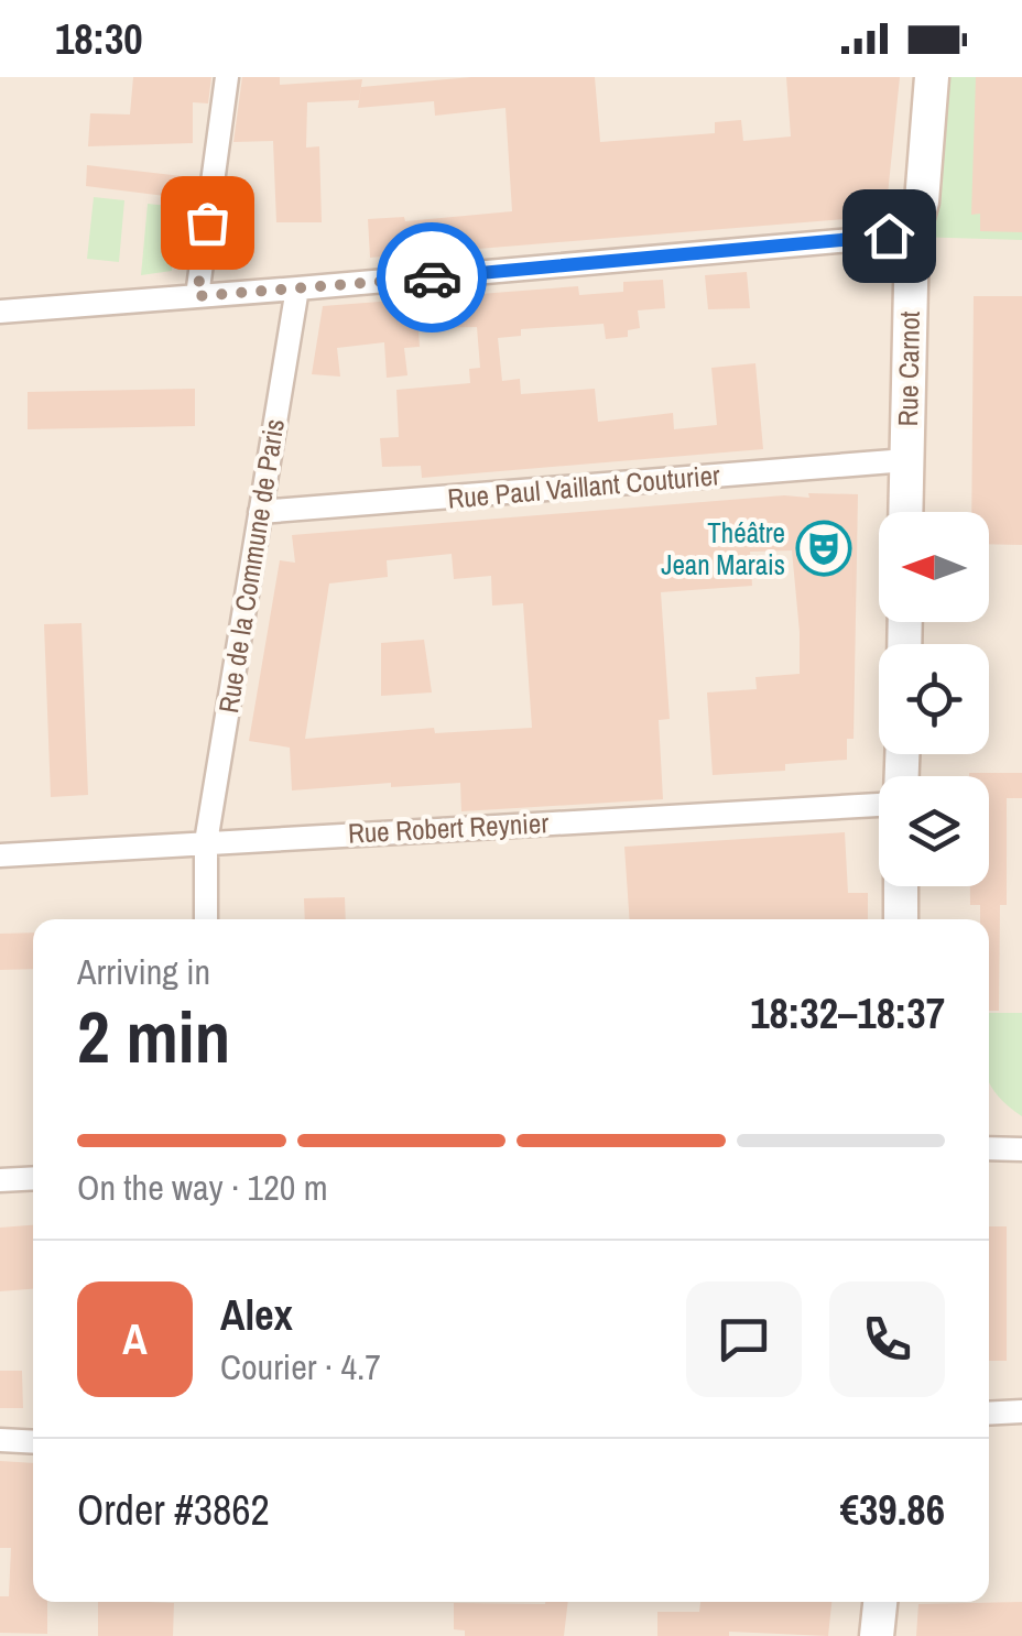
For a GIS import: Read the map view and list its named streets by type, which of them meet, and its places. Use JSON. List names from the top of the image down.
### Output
{
  "streets": {
    "main road": ["Rue Carnot"],
    "street": ["Rue Paul Vaillant Couturier", "Rue de la Commune de Paris", "Rue Robert Reynier"]
  },
  "crossings": [
    ["Rue Carnot", "Rue Paul Vaillant Couturier"],
    ["Rue Paul Vaillant Couturier", "Rue de la Commune de Paris"],
    ["Rue de la Commune de Paris", "Rue Robert Reynier"]
  ],
  "places": {
    "theatre": ["Théâtre Jean Marais"]
  },
  "north": "left",
  "page": {
    "status": "18:30",
    "heading": ["2 min", "Arriving in", "18:32–18:37"],
    "panel": [
      "Alex",
      "Courier · 4.7",
      "Order #3862",
      "€39.86"
    ],
    "bar": "On the way · 120 m",
    "round": "A"
  }
}
